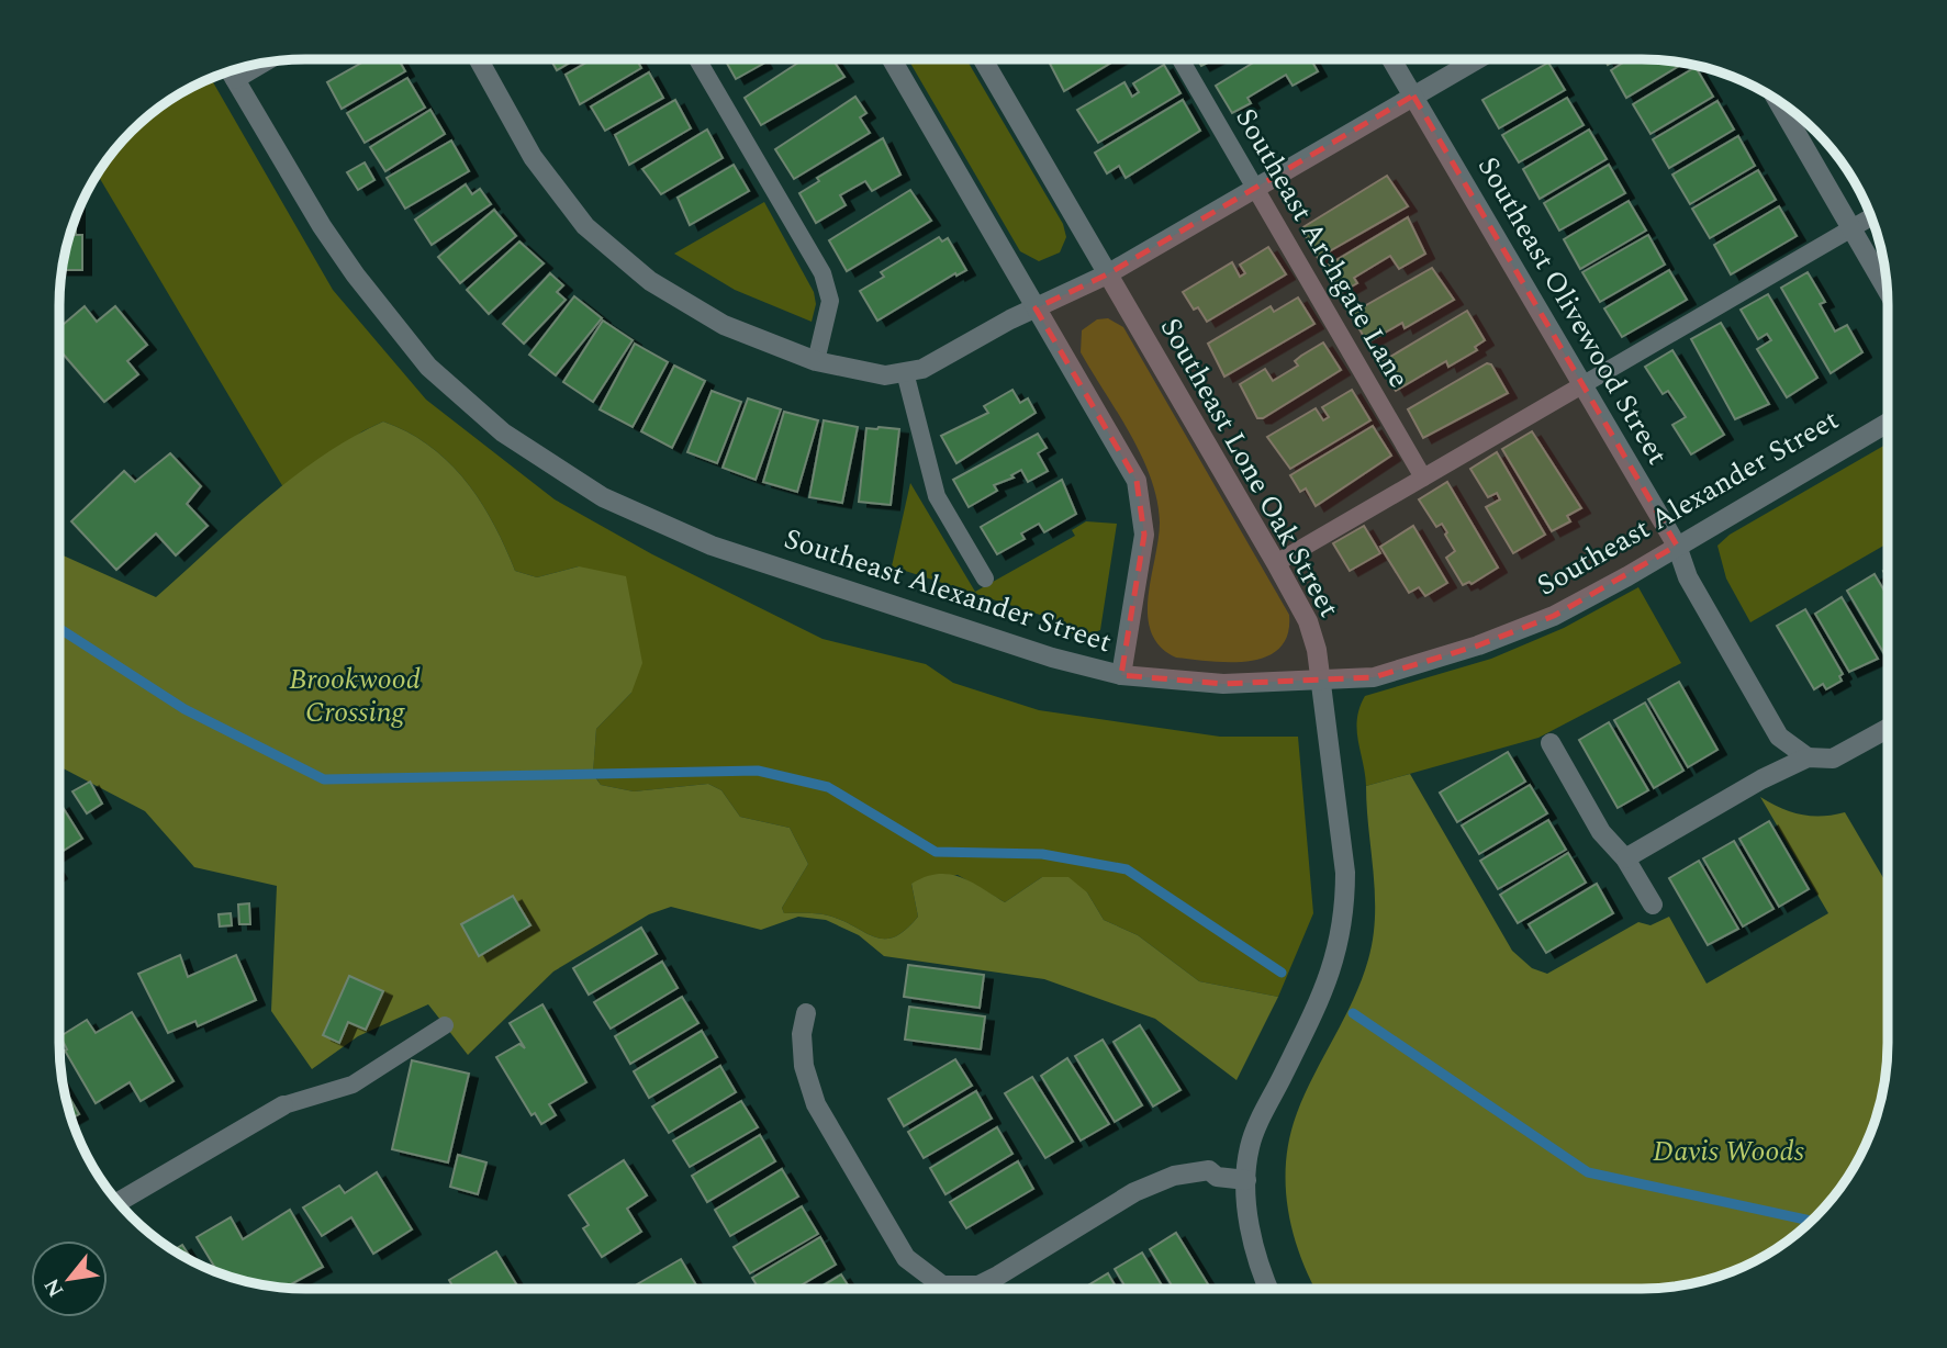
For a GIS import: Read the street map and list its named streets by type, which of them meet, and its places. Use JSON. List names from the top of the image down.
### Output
{
  "streets": {
    "street": ["Southeast Olivewood Street", "Southeast Lone Oak Street", "Southeast Alexander Street"],
    "lane": ["Southeast Archgate Lane"]
  },
  "crossings": [
    ["Southeast Olivewood Street", "Southeast Alexander Street"],
    ["Southeast Lone Oak Street", "Southeast Alexander Street"]
  ],
  "parks": ["Brookwood Crossing", "Davis Woods"],
  "north": "bottom left"
}
